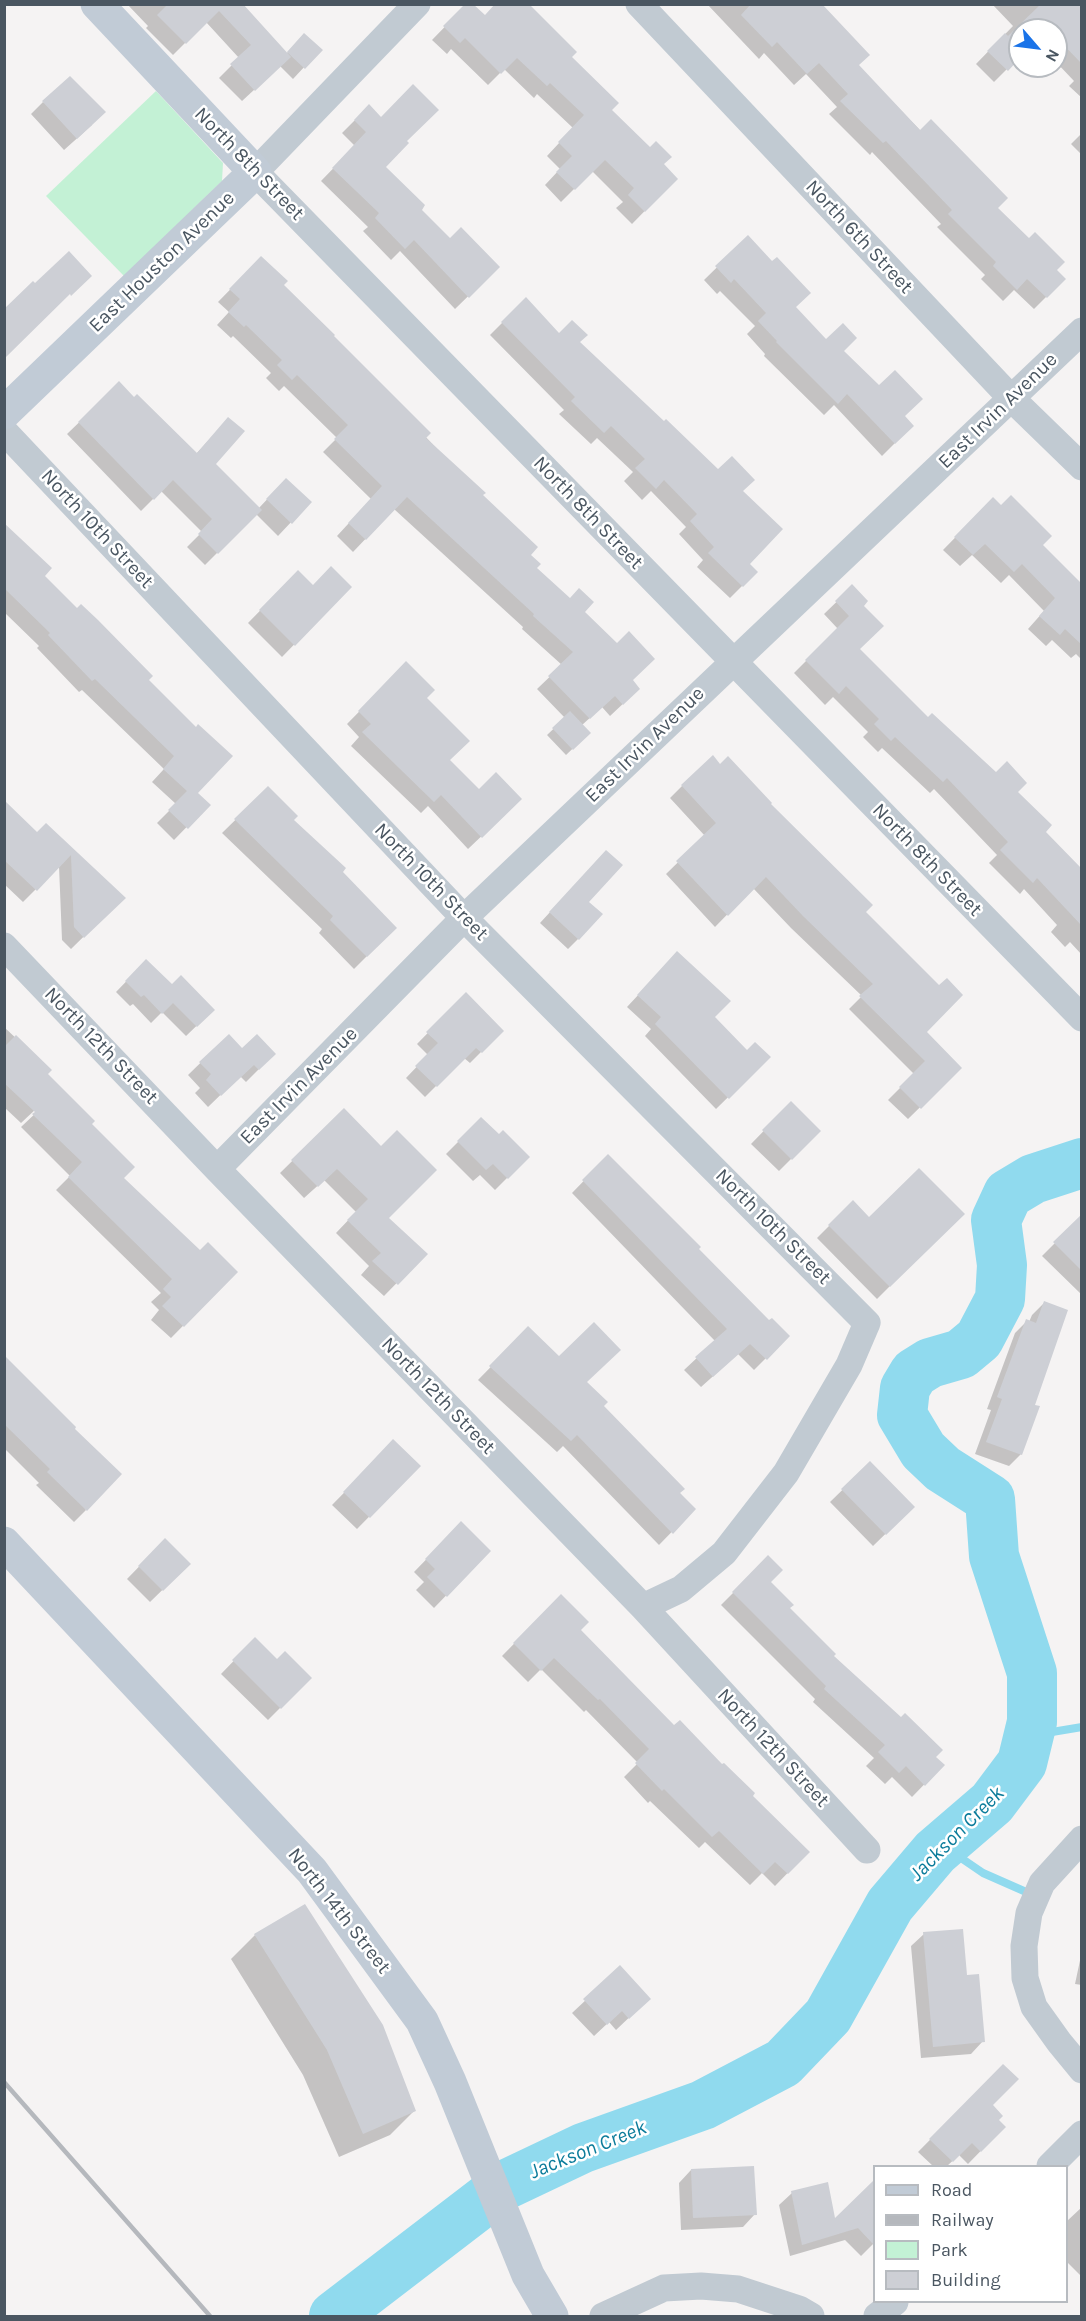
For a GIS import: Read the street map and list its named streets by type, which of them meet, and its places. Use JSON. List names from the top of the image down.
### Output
{
  "streets": {
    "street": [
      "North 8th Street",
      "North 6th Street",
      "East Houston Avenue",
      "East Irvin Avenue",
      "North 10th Street",
      "North 12th Street",
      "North 14th Street"
    ]
  },
  "crossings": [
    ["North 8th Street", "East Houston Avenue"],
    ["North 8th Street", "East Irvin Avenue"],
    ["North 6th Street", "East Irvin Avenue"],
    ["East Irvin Avenue", "North 10th Street"],
    ["East Irvin Avenue", "North 12th Street"],
    ["North 10th Street", "North 12th Street"]
  ],
  "water": ["Jackson Creek"],
  "legend": [
    "Road",
    "Railway",
    "Park",
    "Building"
  ],
  "north": "bottom right"
}
